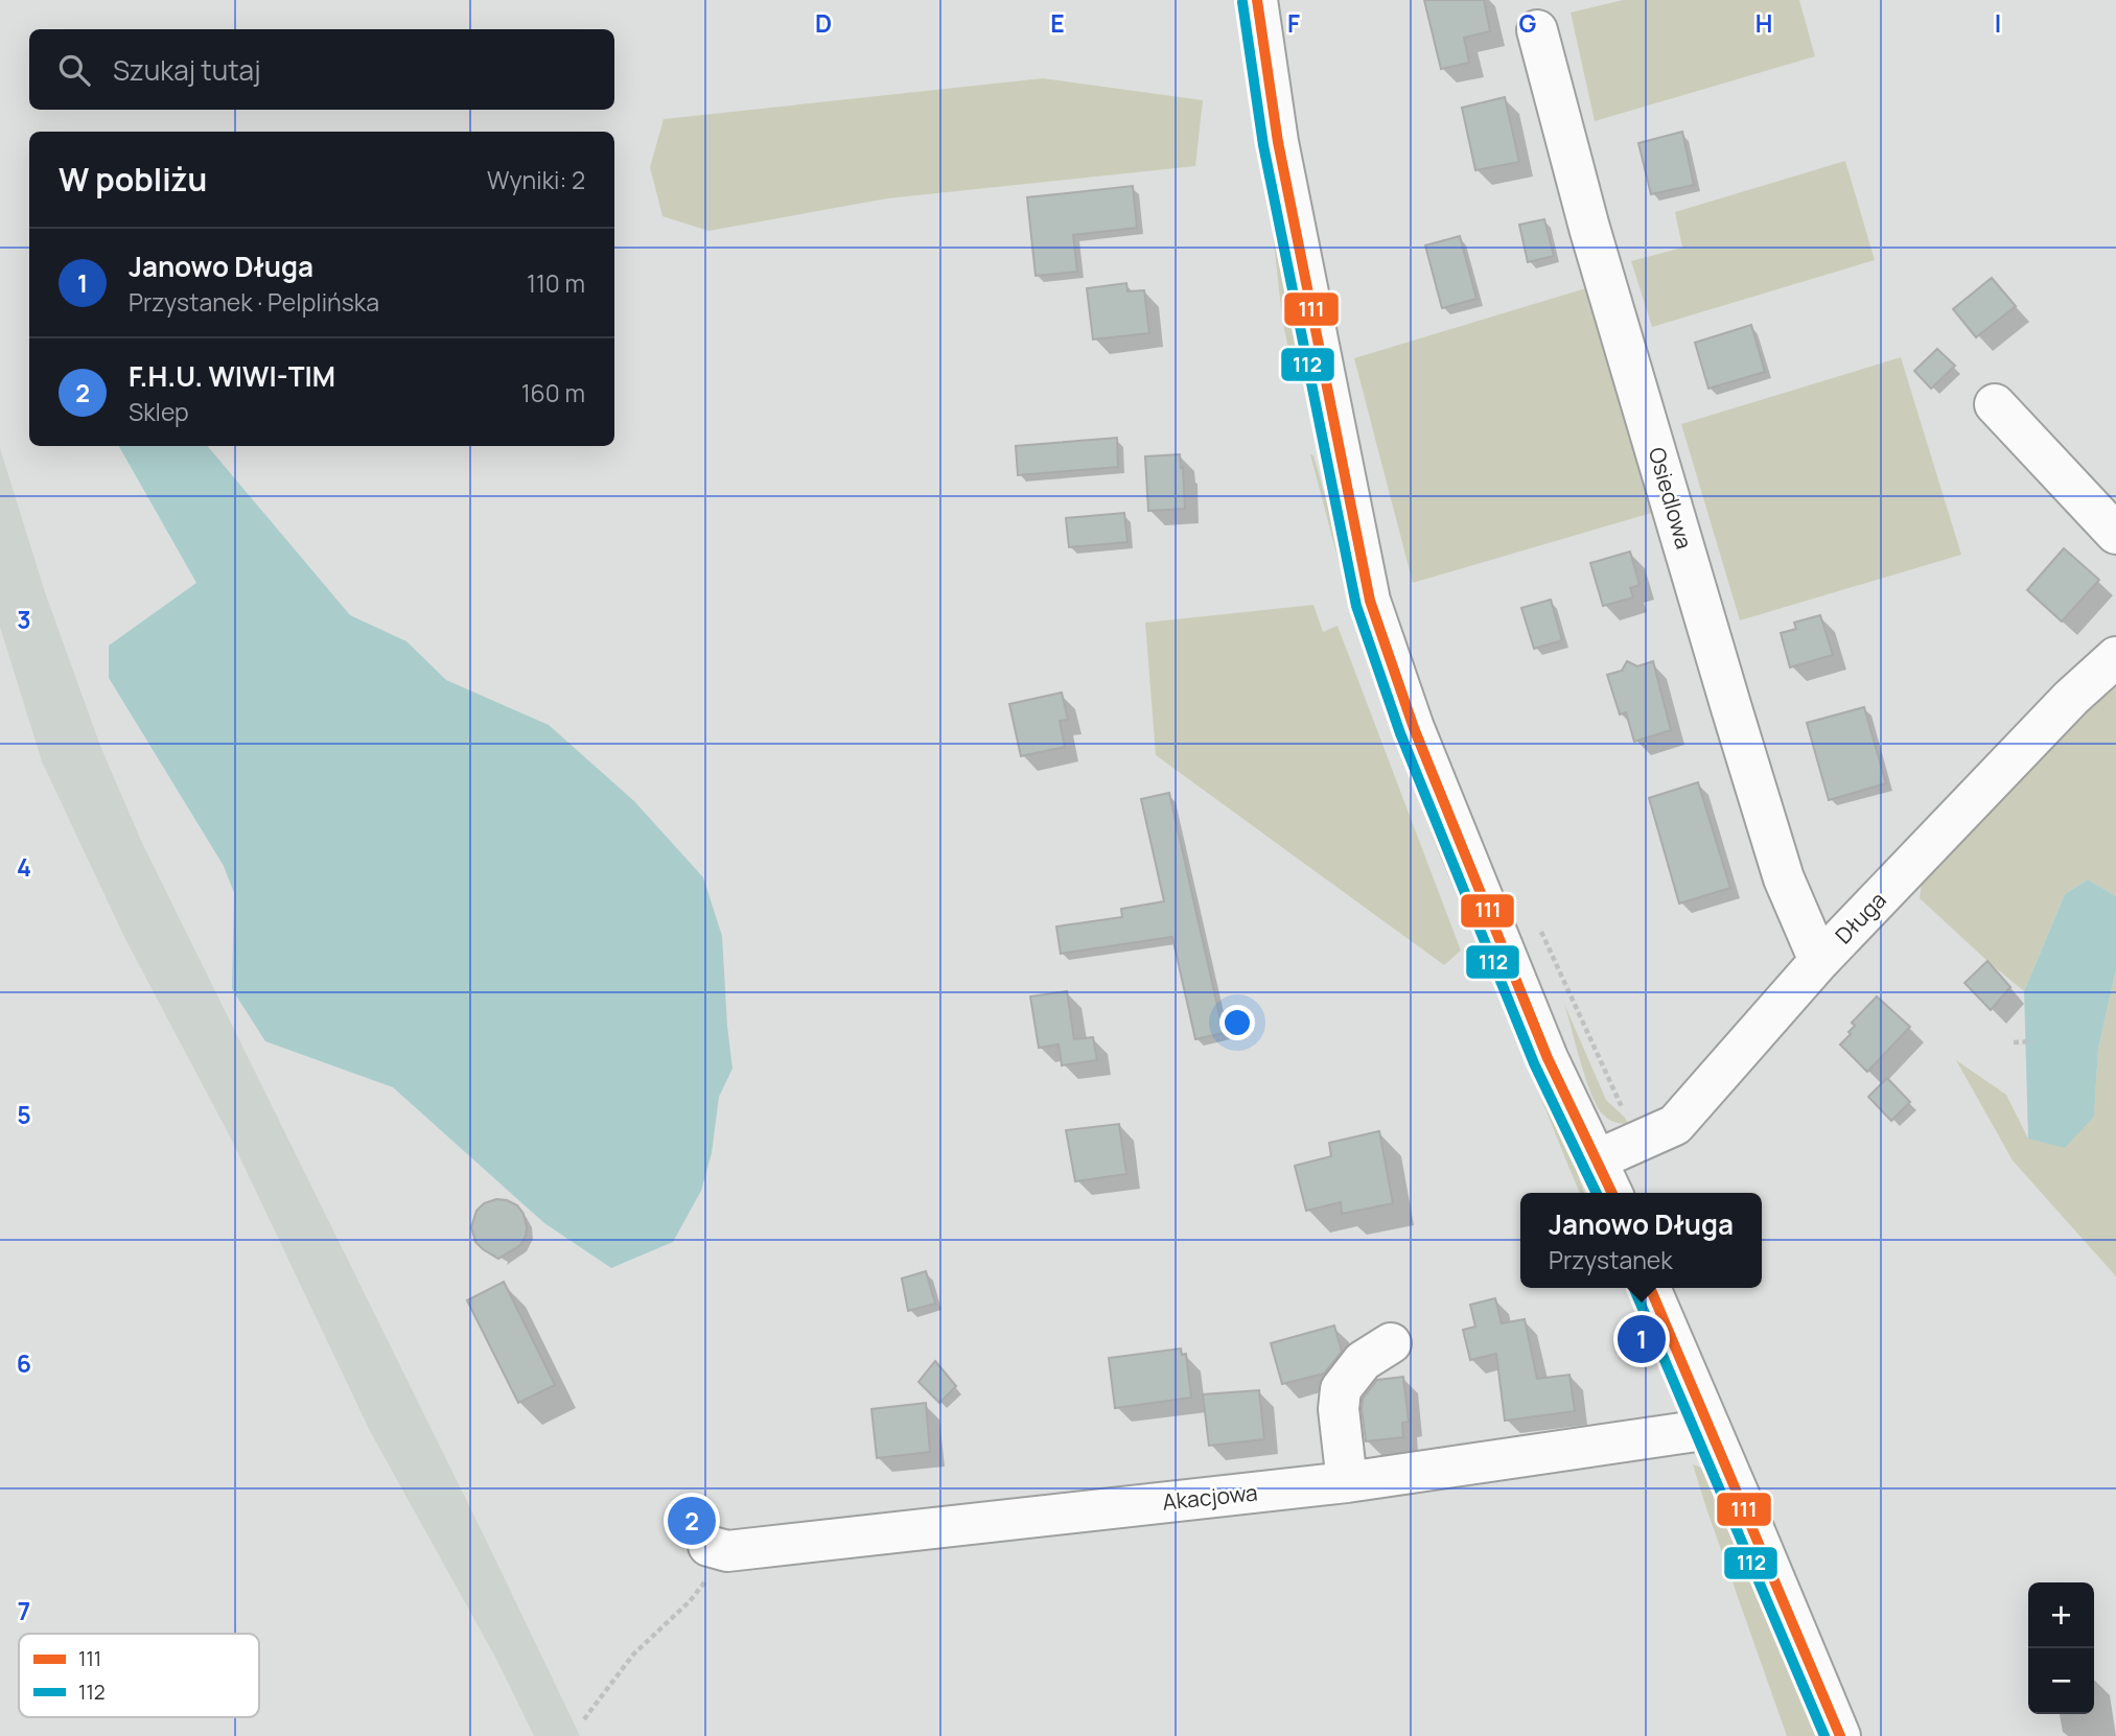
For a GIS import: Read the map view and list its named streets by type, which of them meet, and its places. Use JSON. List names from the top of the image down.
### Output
{
  "streets": {
    "main road": ["Osiedlowa", "Długa", "Akacjowa"]
  },
  "crossings": [
    ["Osiedlowa", "Długa"]
  ],
  "lines": ["transit line 111", "transit line 112"],
  "legend": ["111", "112"],
  "page": {
    "search": "Szukaj tutaj",
    "heading": ["W pobliżu", "Wyniki: 2"],
    "list": [
      {
        "mark": "1",
        "name": "Janowo Długa",
        "note": "Przystanek · Pelplińska",
        "value": "110 m"
      },
      {
        "mark": "2",
        "name": "F.H.U. WIWI-TIM",
        "note": "Sklep",
        "value": "160 m"
      }
    ],
    "popup": ["Janowo Długa", "Przystanek"],
    "pins": ["1", "2"],
    "map_buttons": ["+", "−"]
  },
  "grid": {
    "columns": [
      "D",
      "E",
      "F",
      "G",
      "H",
      "I"
    ],
    "rows": [
      "3",
      "4",
      "5",
      "6",
      "7"
    ]
  }
}
